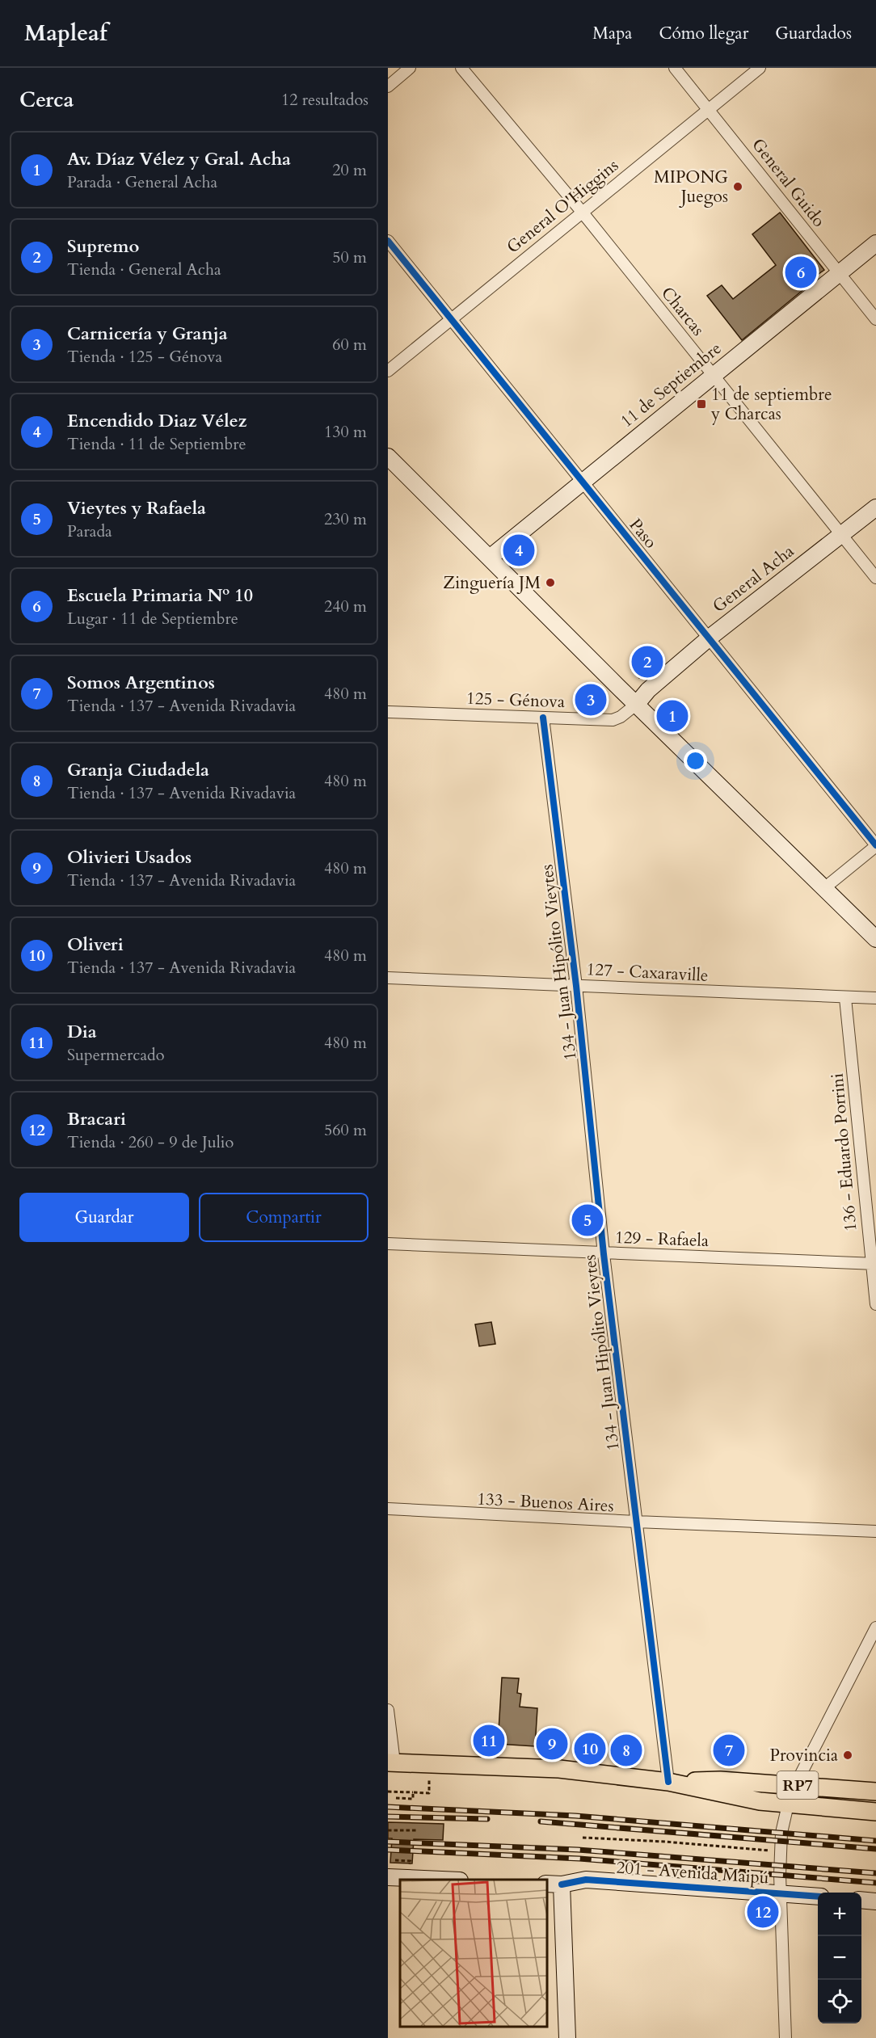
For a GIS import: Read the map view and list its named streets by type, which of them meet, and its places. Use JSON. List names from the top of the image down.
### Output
{
  "streets": {
    "main road": ["RP7"],
    "street": [
      "General Guido",
      "General O'Higgins",
      "Charcas",
      "11 de Septiembre",
      "Paso",
      "General Acha",
      "125 - Génova",
      "134 - Juan Hipólito Vieytes",
      "127 - Caxaraville",
      "136 - Eduardo Porrini",
      "129 - Rafaela",
      "133 - Buenos Aires",
      "201 - Avenida Maipú"
    ]
  },
  "crossings": [
    ["General Guido", "General O'Higgins"],
    ["General Guido", "11 de Septiembre"],
    ["General O'Higgins", "Charcas"],
    ["General O'Higgins", "Paso"],
    ["Charcas", "11 de Septiembre"],
    ["Charcas", "General Acha"],
    ["11 de Septiembre", "Paso"],
    ["Paso", "General Acha"],
    ["General Acha", "125 - Génova"],
    ["125 - Génova", "134 - Juan Hipólito Vieytes"],
    ["134 - Juan Hipólito Vieytes", "127 - Caxaraville"],
    ["134 - Juan Hipólito Vieytes", "129 - Rafaela"],
    ["134 - Juan Hipólito Vieytes", "133 - Buenos Aires"],
    ["134 - Juan Hipólito Vieytes", "RP7"],
    ["127 - Caxaraville", "136 - Eduardo Porrini"],
    ["136 - Eduardo Porrini", "129 - Rafaela"]
  ],
  "places": {
    "other": ["MIPONG Juegos", "Zinguería JM", "Provincia"],
    "transit": ["11 de septiembre y Charcas"]
  },
  "page": {
    "header": "Mapleaf",
    "nav": ["Mapa", "Cómo llegar", "Guardados"],
    "heading": ["Cerca", "12 resultados"],
    "list": [
      {
        "mark": "1",
        "name": "Av. Díaz Vélez y Gral. Acha",
        "note": "Parada · General Acha",
        "value": "20 m"
      },
      {
        "mark": "2",
        "name": "Supremo",
        "note": "Tienda · General Acha",
        "value": "50 m"
      },
      {
        "mark": "3",
        "name": "Carnicería y Granja",
        "note": "Tienda · 125 - Génova",
        "value": "60 m"
      },
      {
        "mark": "4",
        "name": "Encendido Diaz Vélez",
        "note": "Tienda · 11 de Septiembre",
        "value": "130 m"
      },
      {
        "mark": "5",
        "name": "Vieytes y Rafaela",
        "note": "Parada",
        "value": "230 m"
      },
      {
        "mark": "6",
        "name": "Escuela Primaria Nº 10",
        "note": "Lugar · 11 de Septiembre",
        "value": "240 m"
      },
      {
        "mark": "7",
        "name": "Somos Argentinos",
        "note": "Tienda · 137 - Avenida Rivadavia",
        "value": "480 m"
      },
      {
        "mark": "8",
        "name": "Granja Ciudadela",
        "note": "Tienda · 137 - Avenida Rivadavia",
        "value": "480 m"
      },
      {
        "mark": "9",
        "name": "Olivieri Usados",
        "note": "Tienda · 137 - Avenida Rivadavia",
        "value": "480 m"
      },
      {
        "mark": "10",
        "name": "Oliveri",
        "note": "Tienda · 137 - Avenida Rivadavia",
        "value": "480 m"
      },
      {
        "mark": "11",
        "name": "Dia",
        "note": "Supermercado",
        "value": "480 m"
      },
      {
        "mark": "12",
        "name": "Bracari",
        "note": "Tienda · 260 - 9 de Julio",
        "value": "560 m"
      }
    ],
    "pins": [
      "6",
      "4",
      "2",
      "3",
      "1",
      "5",
      "11",
      "9",
      "10",
      "7",
      "8",
      "12"
    ],
    "buttons": ["Guardar", "Compartir"],
    "map_buttons": ["+", "−"]
  }
}
